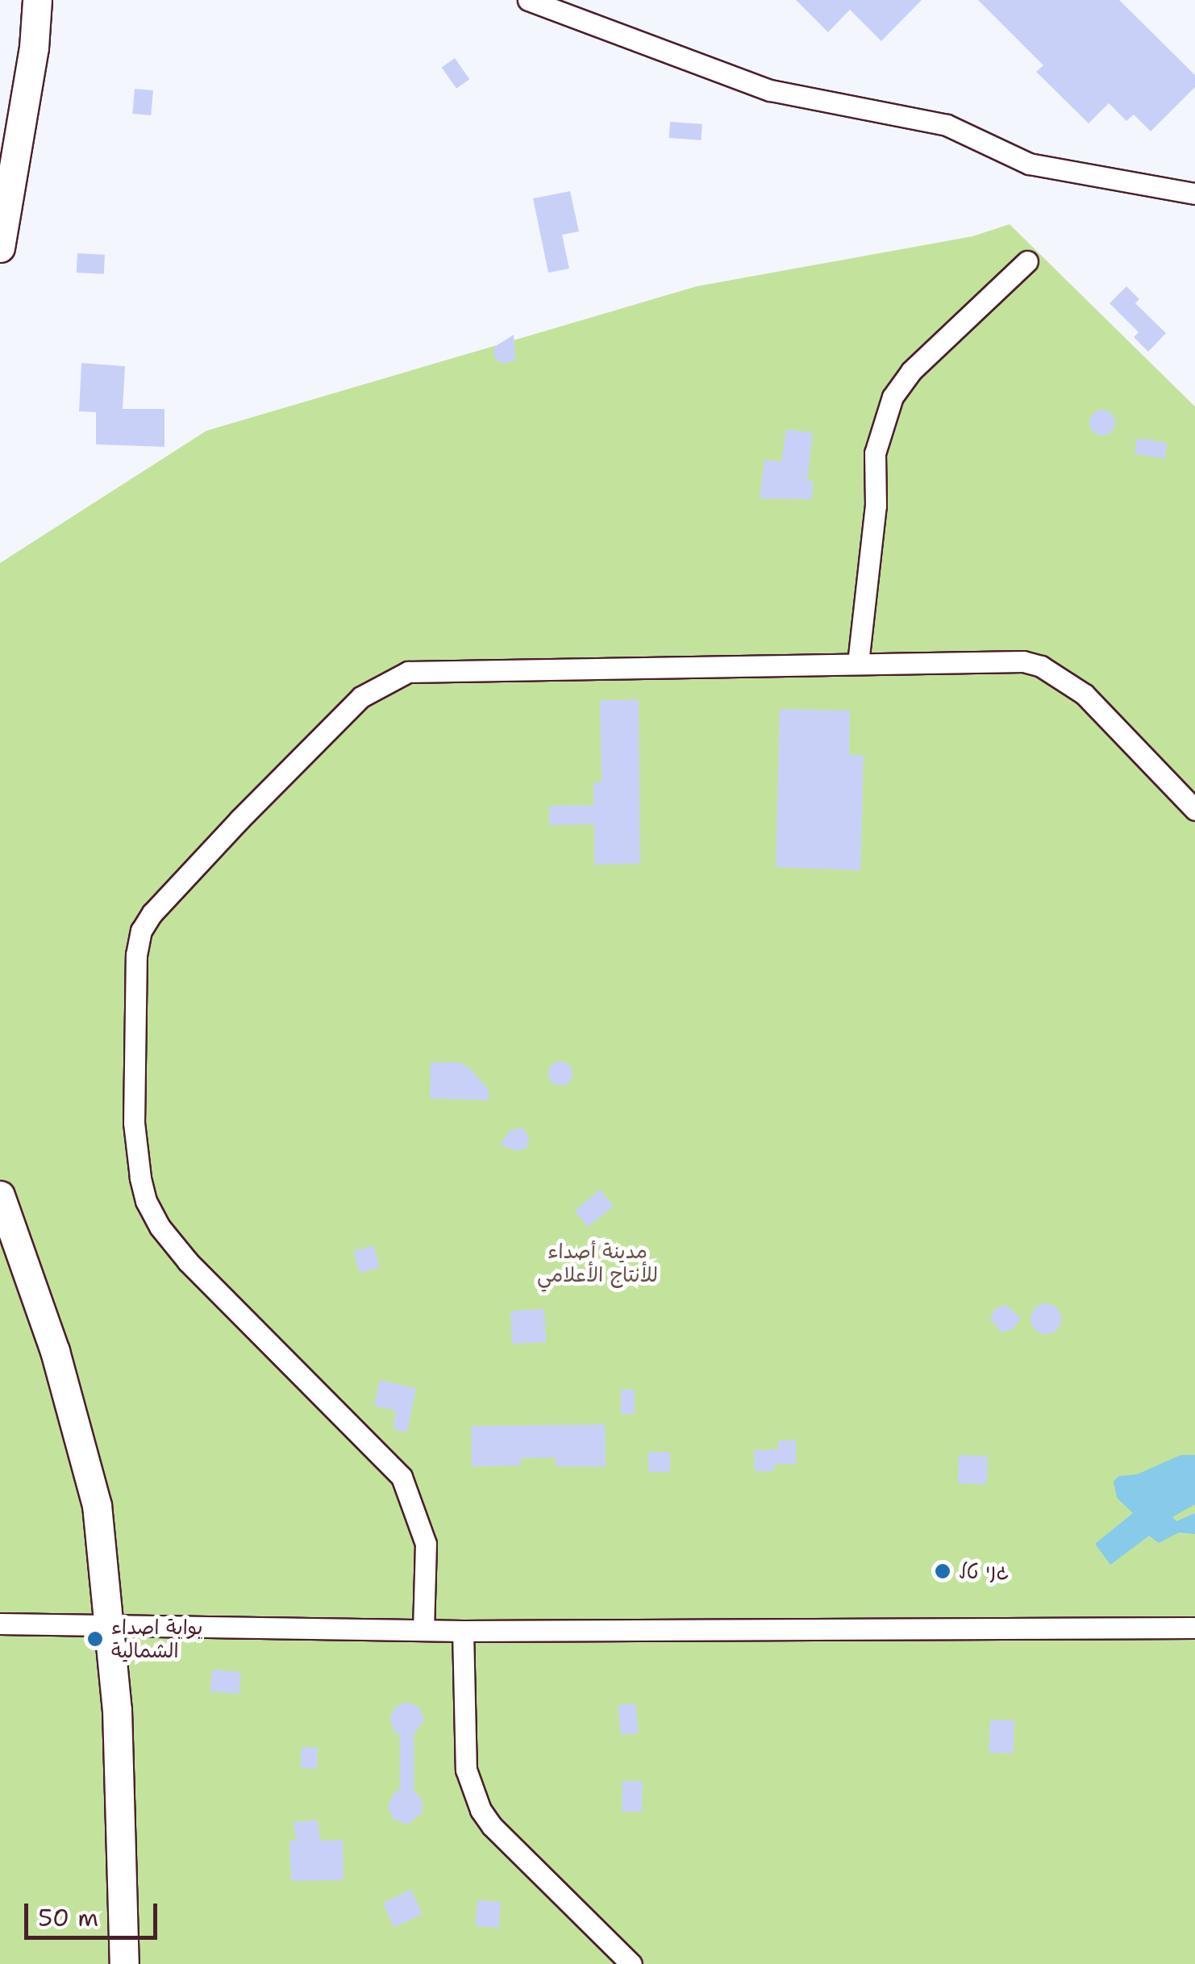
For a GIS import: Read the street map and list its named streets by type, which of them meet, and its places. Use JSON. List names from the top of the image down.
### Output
{
  "parks": ["مدينة أصداء للأنتاج الأعلامي"],
  "places": ["גני טל", "بوابة اصداء الشمالية"],
  "scale_bar": "50 m"
}
